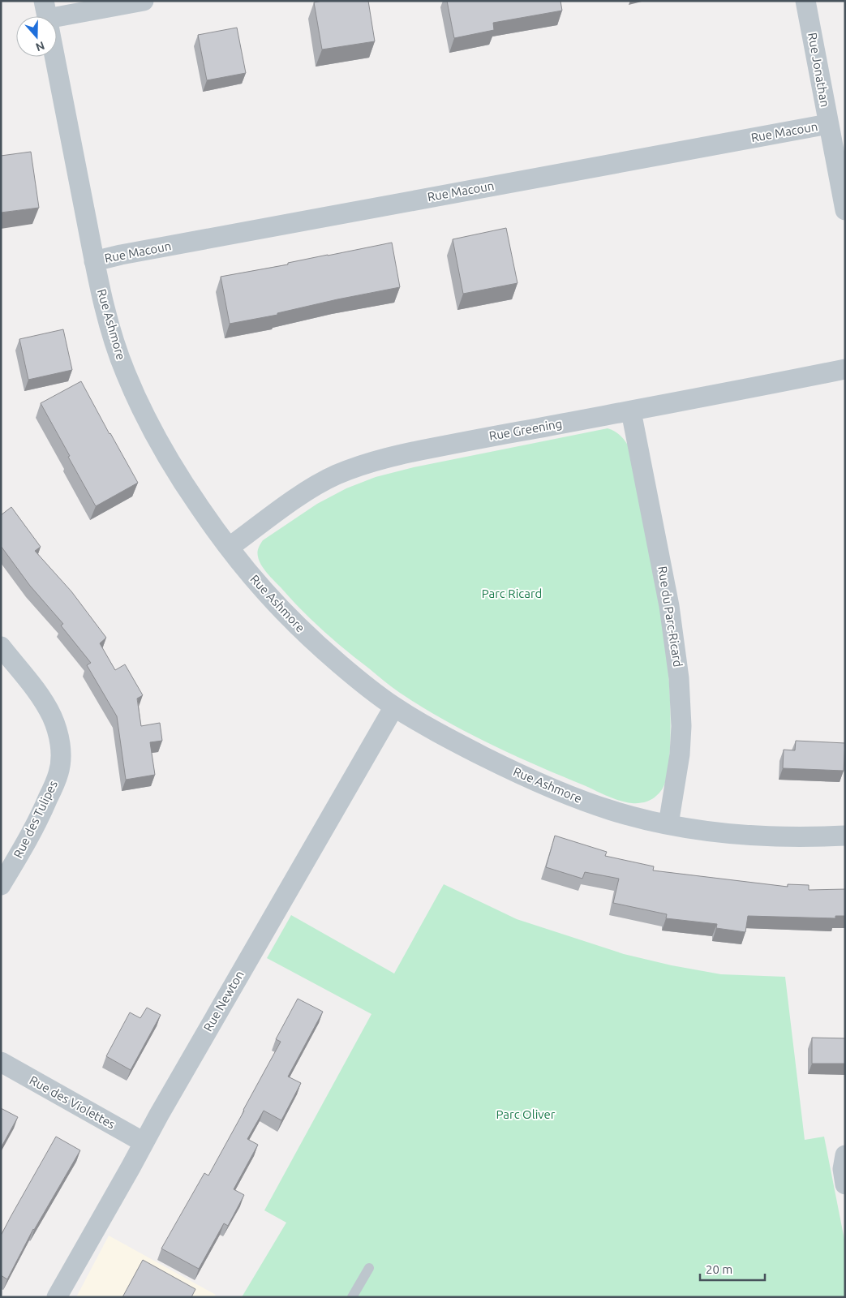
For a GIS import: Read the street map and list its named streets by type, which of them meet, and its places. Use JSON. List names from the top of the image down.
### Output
{
  "streets": {
    "street": [
      "Rue Jonathan",
      "Rue Macoun",
      "Rue Ashmore",
      "Rue Greening",
      "Rue du Parc-Ricard",
      "Rue des Tulipes",
      "Rue Newton",
      "Rue des Violettes"
    ]
  },
  "crossings": [
    ["Rue Jonathan", "Rue Macoun"],
    ["Rue Macoun", "Rue Ashmore"],
    ["Rue Ashmore", "Rue Greening"],
    ["Rue Ashmore", "Rue du Parc-Ricard"],
    ["Rue Ashmore", "Rue Newton"],
    ["Rue Greening", "Rue du Parc-Ricard"],
    ["Rue Newton", "Rue des Violettes"]
  ],
  "parks": ["Parc Ricard", "Parc Oliver"],
  "scale_bar": "20 m",
  "north": "bottom"
}
